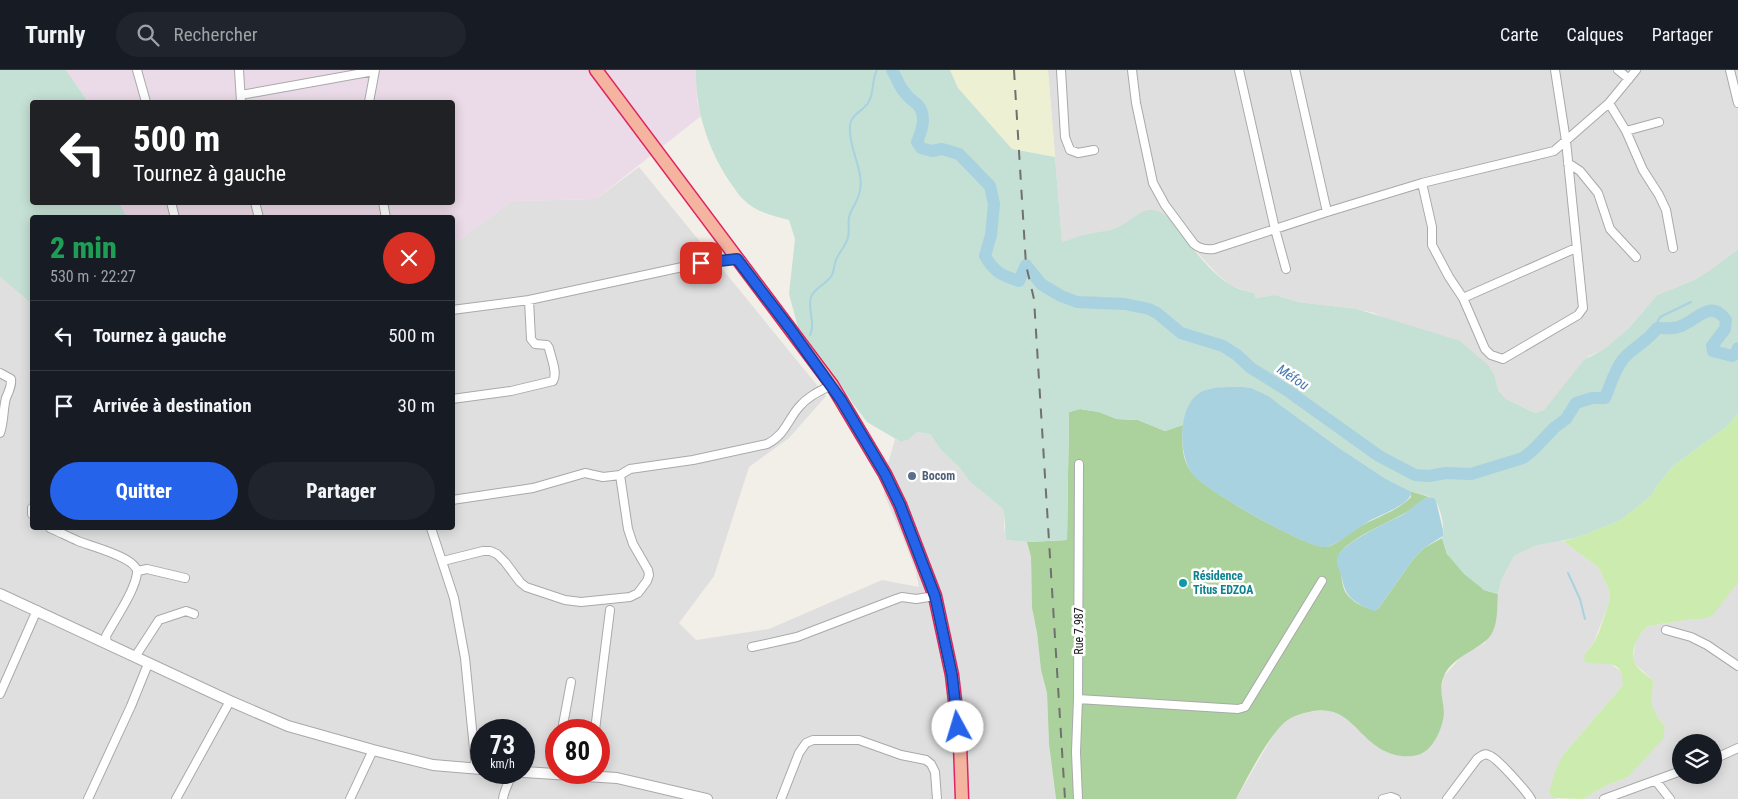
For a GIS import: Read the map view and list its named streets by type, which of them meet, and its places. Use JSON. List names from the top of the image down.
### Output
{
  "streets": {
    "street": ["Rue 7.987"]
  },
  "water": ["Méfou"],
  "places": ["Bocom", "Résidence Titus EDZOA"],
  "page": {
    "header": "Turnly",
    "search": "Rechercher",
    "nav": ["Carte", "Calques", "Partager"],
    "turn": ["500 m", "Tournez à gauche"],
    "heading": ["2 min", "530 m · 22:27"],
    "list": [
      {
        "name": "Tournez à gauche",
        "value": "500 m"
      },
      {
        "name": "Arrivée à destination",
        "value": "30 m"
      }
    ],
    "buttons": ["Quitter", "Partager"],
    "speed": "73 km/h",
    "limit": "80"
  }
}
